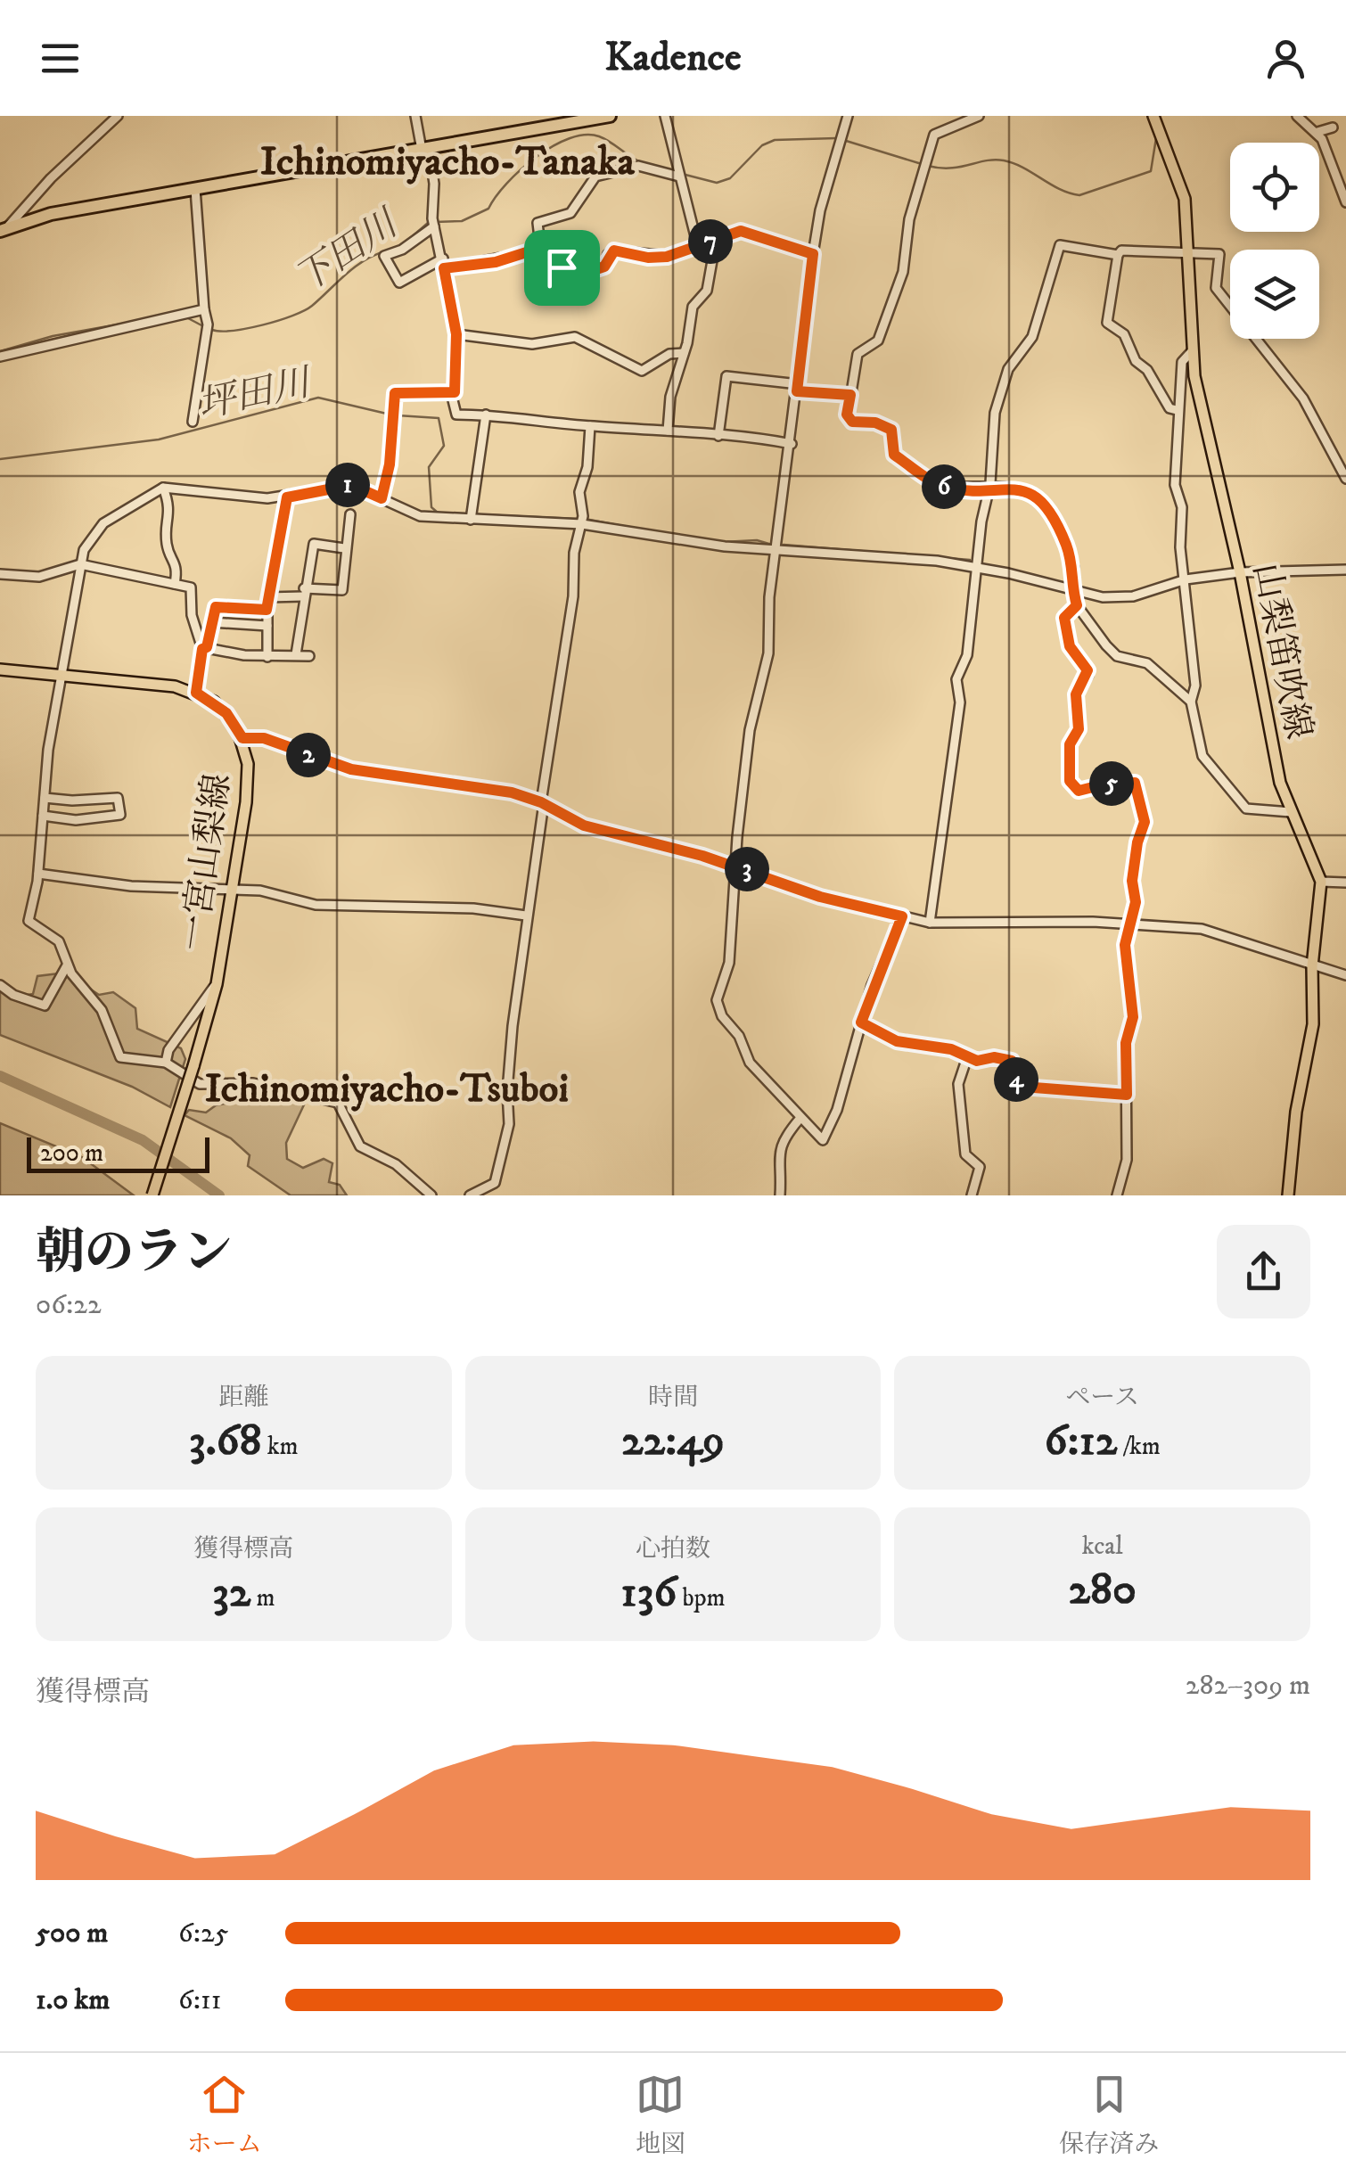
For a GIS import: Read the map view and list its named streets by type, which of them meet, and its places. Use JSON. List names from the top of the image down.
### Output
{
  "streets": {
    "main road": ["山梨笛吹線", "一宮山梨線"]
  },
  "districts": ["Ichinomiyacho-Tanaka", "Ichinomiyacho-Tsuboi"],
  "water": ["下田川", "坪田川"],
  "scale_bar": "200 m",
  "page": {
    "header": "Kadence",
    "pins": [
      "7",
      "1",
      "6",
      "2",
      "5",
      "3",
      "4"
    ],
    "scale": "200 m",
    "heading": ["朝のラン", "06:22"],
    "stats": [
      ["距離", "3.68 km"],
      ["時間", "22:49"],
      ["ペース", "6:12 /km"],
      ["獲得標高", "32 m"],
      ["心拍数", "136 bpm"],
      ["kcal", "280"]
    ],
    "chart": ["獲得標高", "282–309 m"],
    "list": [
      {
        "name": "500 m",
        "note": "6:25"
      },
      {
        "name": "1.0 km",
        "note": "6:11"
      }
    ],
    "tabs": ["ホーム", "地図", "保存済み"]
  }
}
